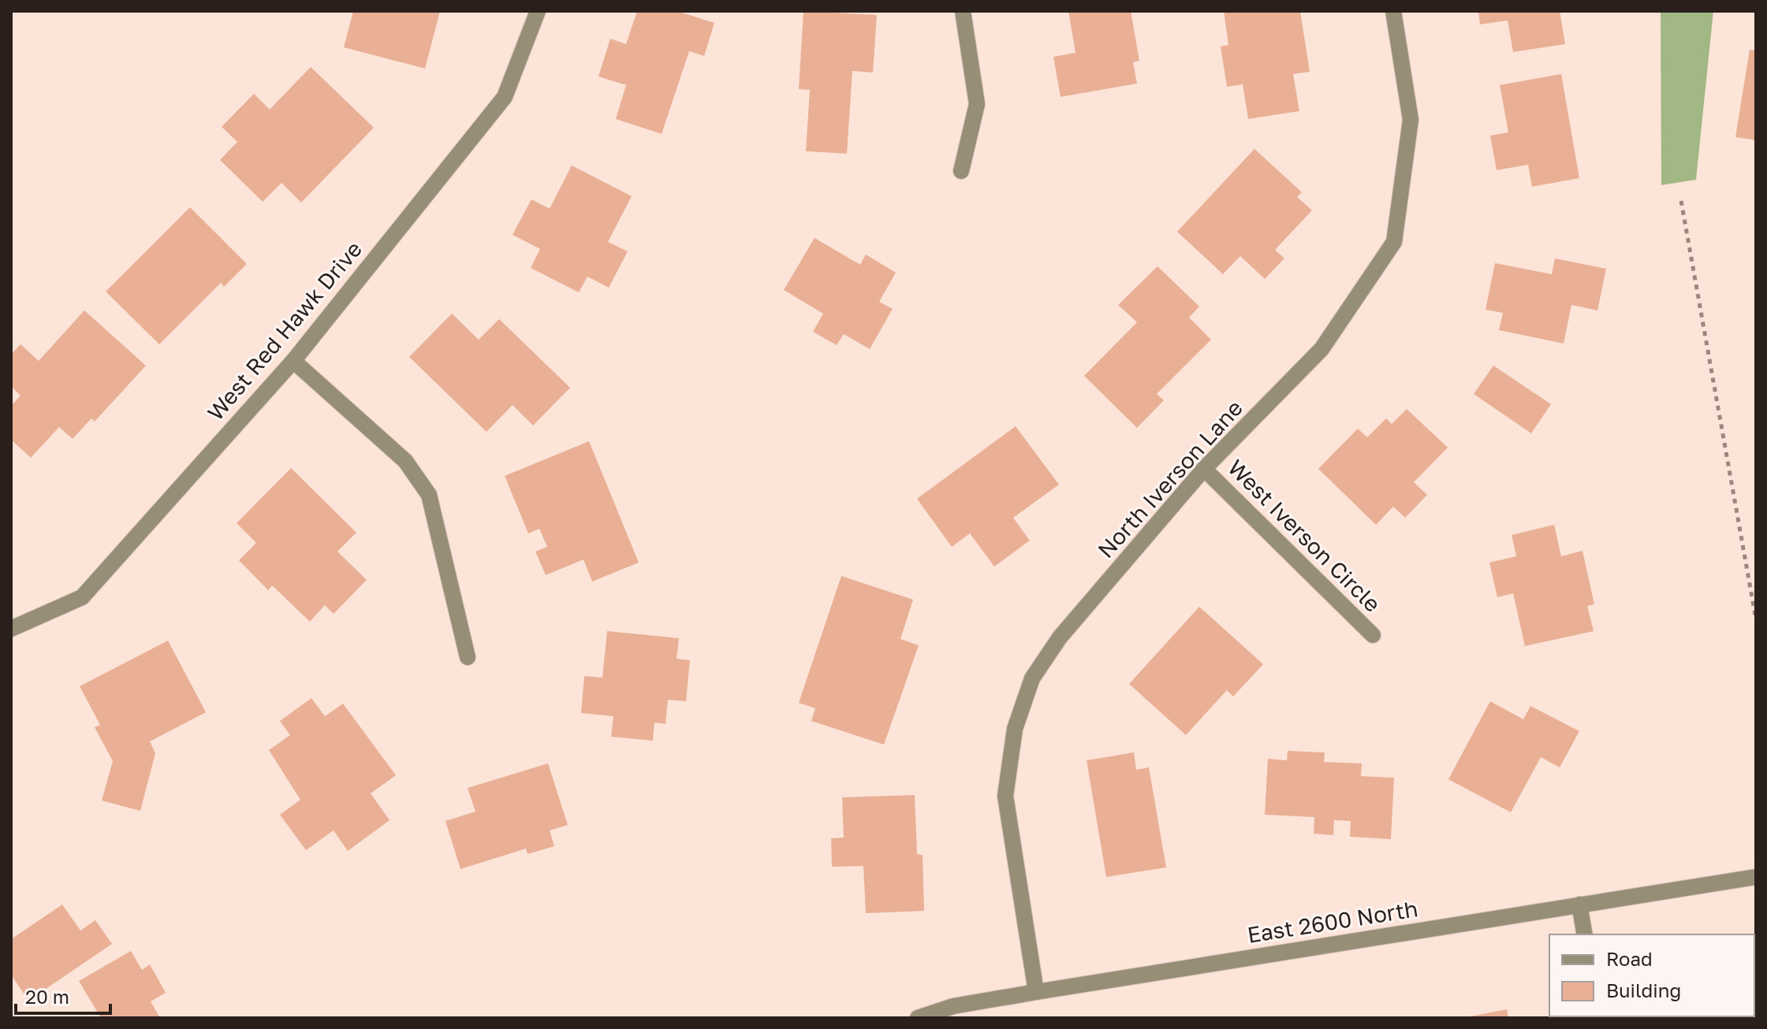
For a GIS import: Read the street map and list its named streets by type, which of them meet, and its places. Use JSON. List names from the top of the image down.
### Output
{
  "streets": {
    "street": [
      "West Red Hawk Drive",
      "North Iverson Lane",
      "West Iverson Circle",
      "East 2600 North"
    ]
  },
  "crossings": [
    ["North Iverson Lane", "West Iverson Circle"],
    ["North Iverson Lane", "East 2600 North"]
  ],
  "legend": ["Road", "Building"],
  "scale_bar": "20 m"
}
